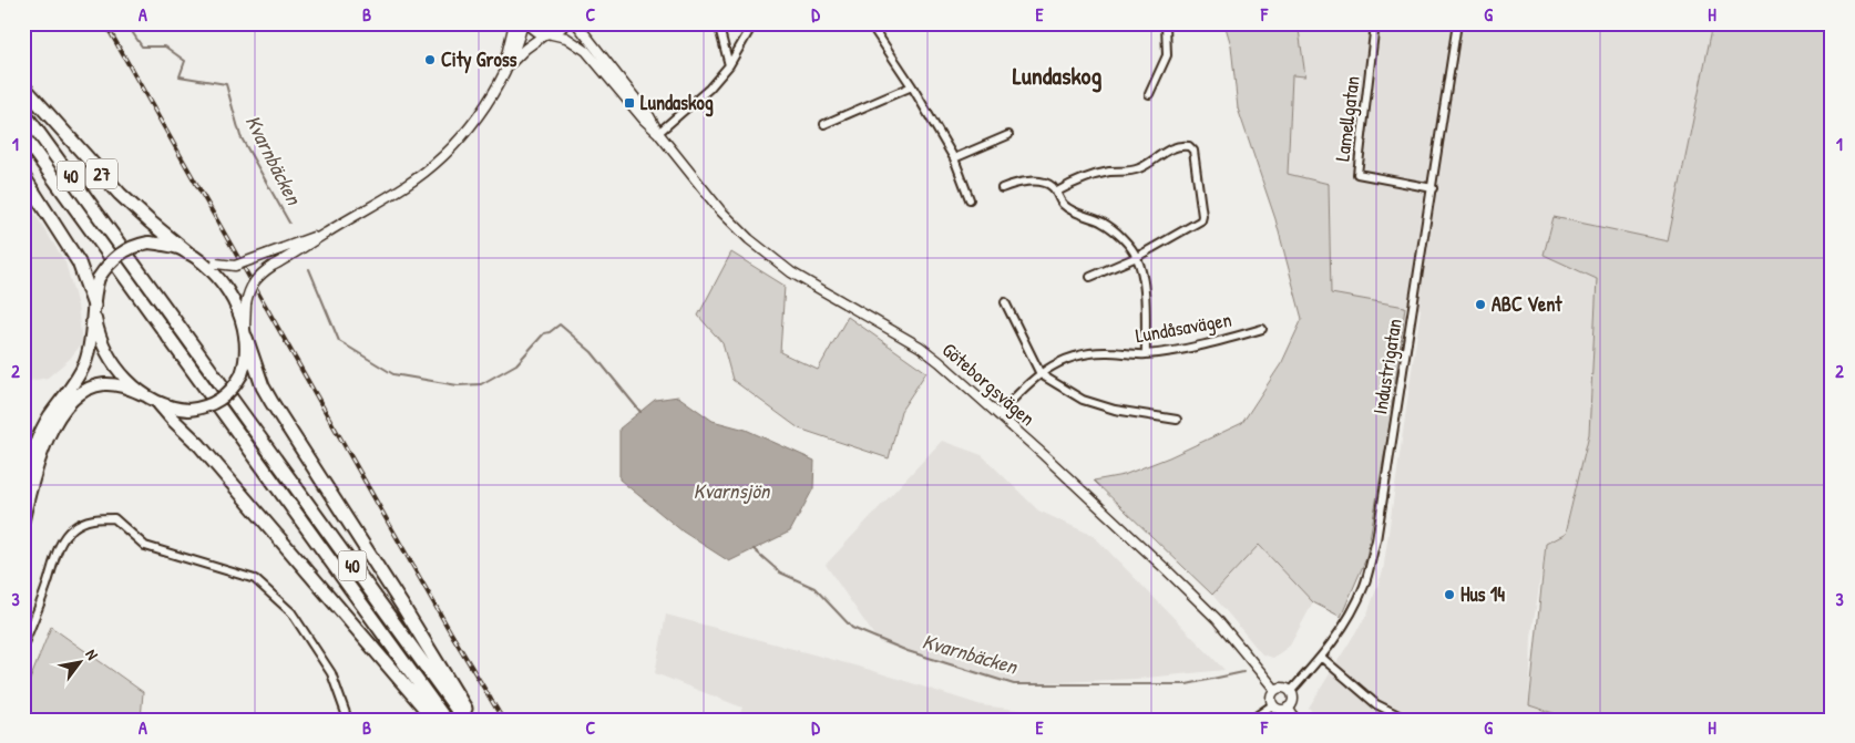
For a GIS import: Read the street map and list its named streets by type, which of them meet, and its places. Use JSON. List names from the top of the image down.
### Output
{
  "streets": {
    "highway": ["27", "40"],
    "street": [
      "Lamellgatan",
      "Lundåsavägen",
      "Industrigatan",
      "Göteborgsvägen"
    ]
  },
  "crossings": [
    ["Lamellgatan", "Industrigatan"],
    ["Lundåsavägen", "Göteborgsvägen"],
    ["Industrigatan", "Göteborgsvägen"]
  ],
  "districts": ["Lundaskog"],
  "water": ["Kvarnbäcken", "Kvarnsjön"],
  "places": {
    "other": ["City Gross", "ABC Vent", "Hus 14"],
    "transit": ["Lundaskog"]
  },
  "north": "top right",
  "grid": {
    "columns": [
      "A",
      "B",
      "C",
      "D",
      "E",
      "F",
      "G",
      "H"
    ],
    "rows": ["1", "2", "3"]
  }
}
